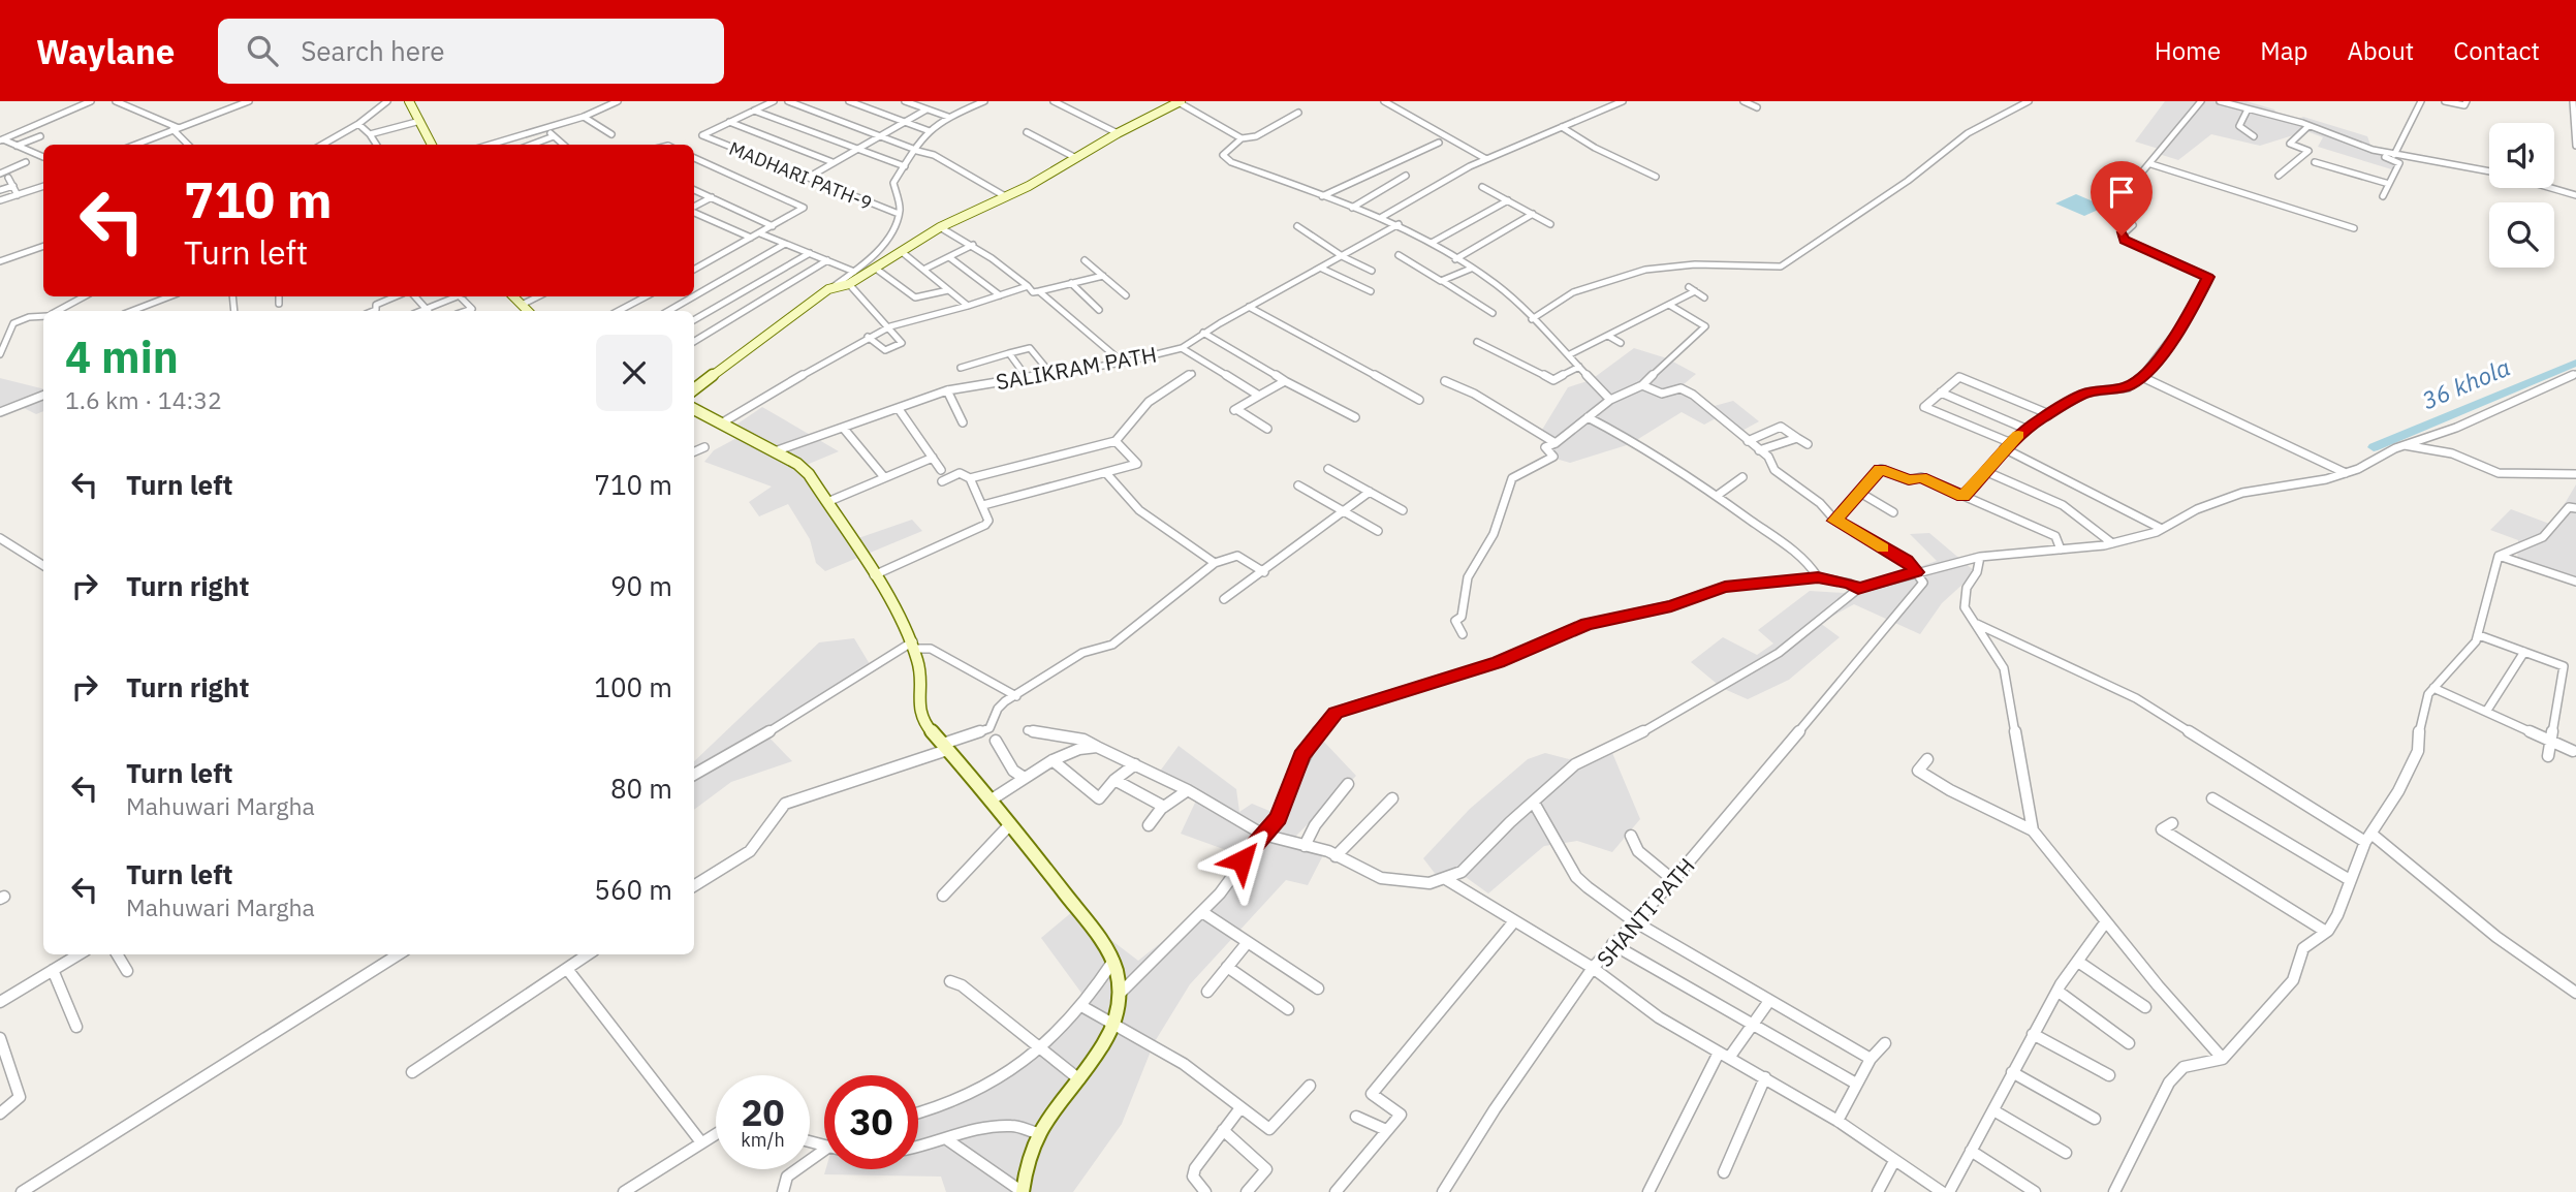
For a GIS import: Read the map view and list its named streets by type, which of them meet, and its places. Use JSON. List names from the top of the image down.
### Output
{
  "streets": {
    "street": ["MADHARI PATH-9", "SALIKRAM PATH", "SHANTI PATH"]
  },
  "water": ["36 khola"],
  "page": {
    "header": "Waylane",
    "search": "Search here",
    "nav": [
      "Home",
      "Map",
      "About",
      "Contact"
    ],
    "turn": ["710 m", "Turn left"],
    "heading": ["4 min", "1.6 km · 14:32"],
    "list": [
      {
        "name": "Turn left",
        "value": "710 m"
      },
      {
        "name": "Turn right",
        "value": "90 m"
      },
      {
        "name": "Turn right",
        "value": "100 m"
      },
      {
        "name": "Turn left",
        "note": "Mahuwari Margha",
        "value": "80 m"
      },
      {
        "name": "Turn left",
        "note": "Mahuwari Margha",
        "value": "560 m"
      }
    ],
    "speed": "20 km/h",
    "limit": "30"
  }
}
